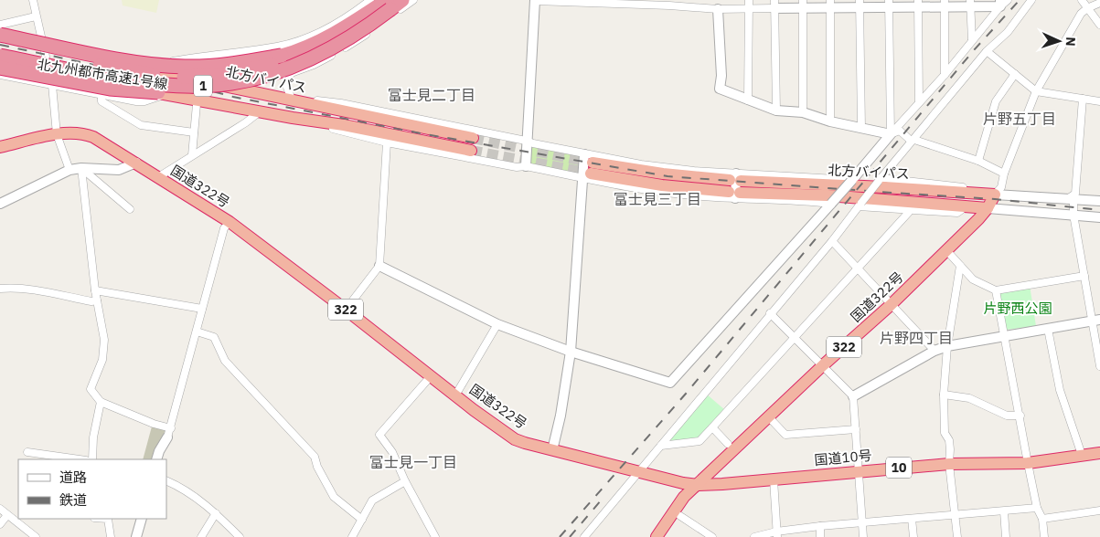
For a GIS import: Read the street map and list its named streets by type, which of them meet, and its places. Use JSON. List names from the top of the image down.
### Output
{
  "streets": {
    "highway": [
      "北九州都市高速1号線",
      "北方バイパス",
      "1",
      "国道322号",
      "322",
      "国道10号",
      "10"
    ]
  },
  "crossings": [
    ["北方バイパス", "国道322号"],
    ["国道322号", "国道10号"]
  ],
  "districts": [
    "富士見二丁目",
    "片野五丁目",
    "富士見三丁目",
    "片野四丁目",
    "富士見一丁目"
  ],
  "parks": ["片野西公園"],
  "legend": ["道路", "鉄道"],
  "north": "right"
}
